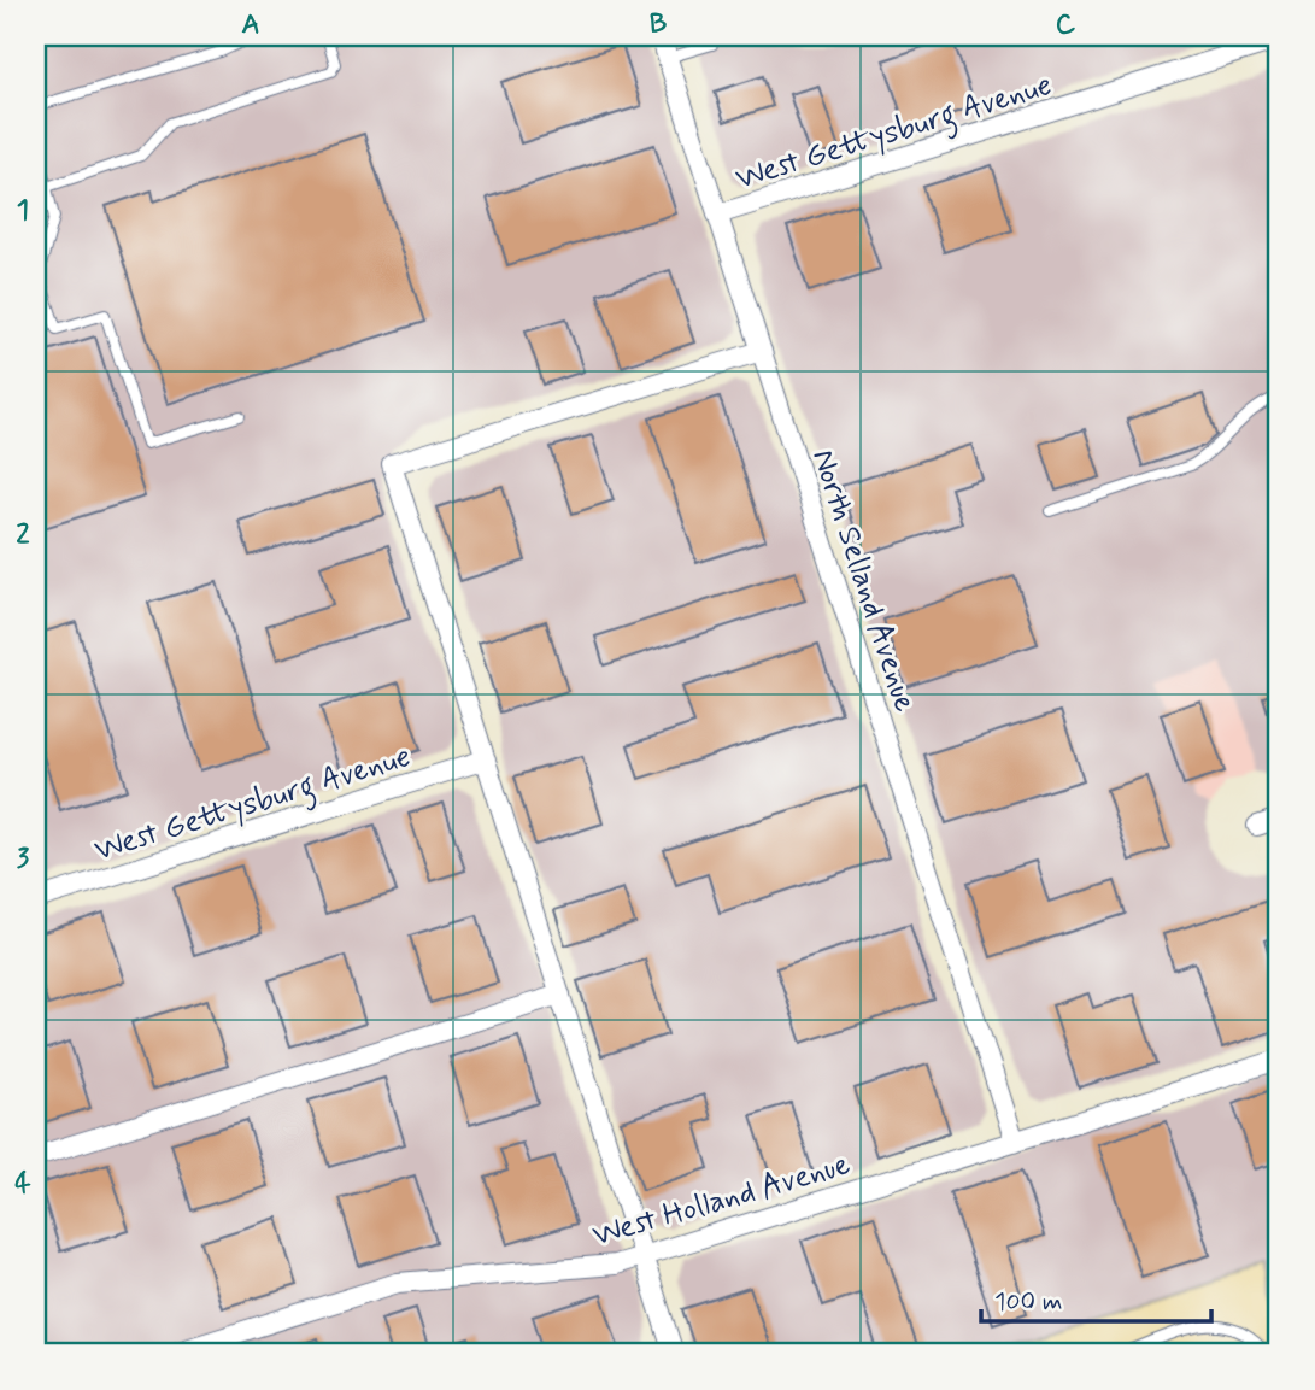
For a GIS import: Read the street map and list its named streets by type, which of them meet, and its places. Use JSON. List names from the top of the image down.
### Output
{
  "streets": {
    "street": ["West Gettysburg Avenue", "North Selland Avenue", "West Holland Avenue"]
  },
  "crossings": [
    ["West Gettysburg Avenue", "North Selland Avenue"],
    ["North Selland Avenue", "West Holland Avenue"]
  ],
  "scale_bar": "100 m",
  "grid": {
    "columns": ["A", "B", "C"],
    "rows": [
      "1",
      "2",
      "3",
      "4"
    ]
  }
}
